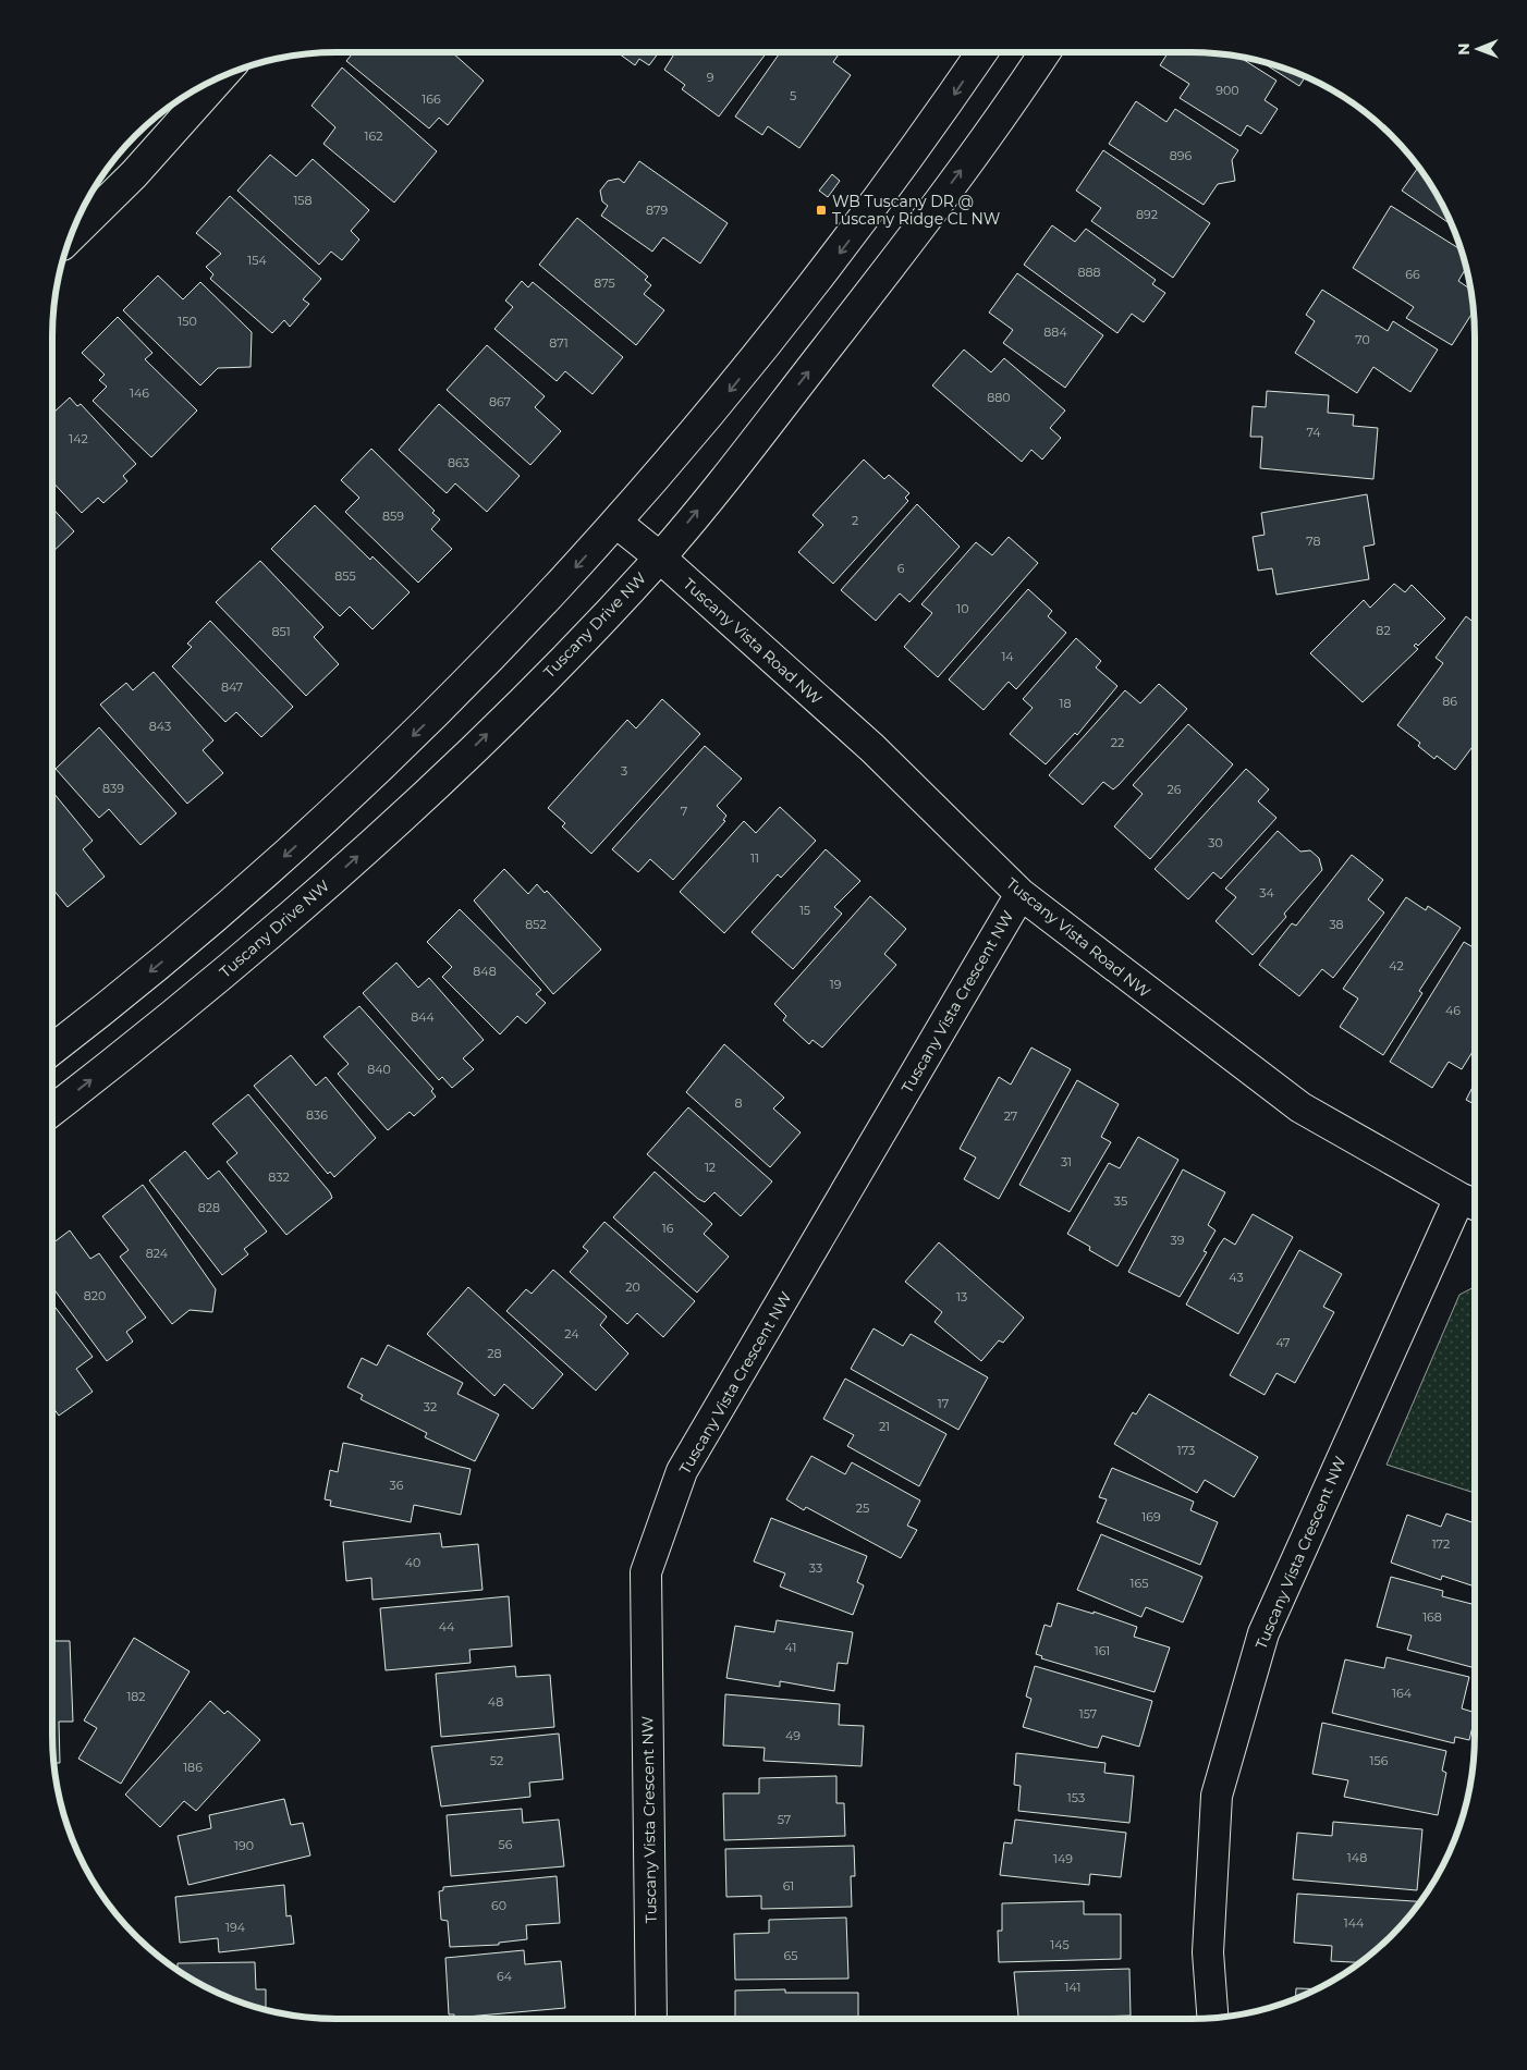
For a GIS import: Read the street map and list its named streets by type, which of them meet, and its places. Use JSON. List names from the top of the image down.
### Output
{
  "streets": {
    "street": ["Tuscany Drive NW", "Tuscany Vista Road NW", "Tuscany Vista Crescent NW"]
  },
  "crossings": [
    ["Tuscany Drive NW", "Tuscany Vista Road NW"],
    ["Tuscany Vista Road NW", "Tuscany Vista Crescent NW"]
  ],
  "places": {
    "transit": ["WB Tuscany DR @ Tuscany Ridge CL NW"]
  },
  "house_numbers": [
    "9",
    "900",
    "5",
    "166",
    "162",
    "896",
    "158",
    "879",
    "892",
    "154",
    "888",
    "66",
    "875",
    "150",
    "884",
    "70",
    "871",
    "146",
    "880",
    "867",
    "74",
    "142",
    "863",
    "859",
    "2",
    "78",
    "6",
    "855",
    "10",
    "82",
    "851",
    "14",
    "847",
    "86",
    "18",
    "843",
    "22",
    "3",
    "839",
    "26",
    "7",
    "30",
    "11",
    "34",
    "15",
    "852",
    "38",
    "42",
    "848",
    "19",
    "46",
    "844",
    "840",
    "8",
    "836",
    "27",
    "31",
    "12",
    "832",
    "35",
    "828",
    "16",
    "39",
    "824",
    "43",
    "20",
    "820",
    "13",
    "24",
    "47",
    "28",
    "17",
    "32",
    "21",
    "173",
    "36",
    "25",
    "169",
    "172",
    "40",
    "33",
    "165",
    "168",
    "44",
    "41",
    "161",
    "164",
    "182",
    "48",
    "157",
    "49",
    "52",
    "156",
    "186",
    "153",
    "57",
    "56",
    "190",
    "148",
    "149",
    "61",
    "60",
    "144",
    "194",
    "145",
    "65",
    "64",
    "141"
  ],
  "north": "left"
}
